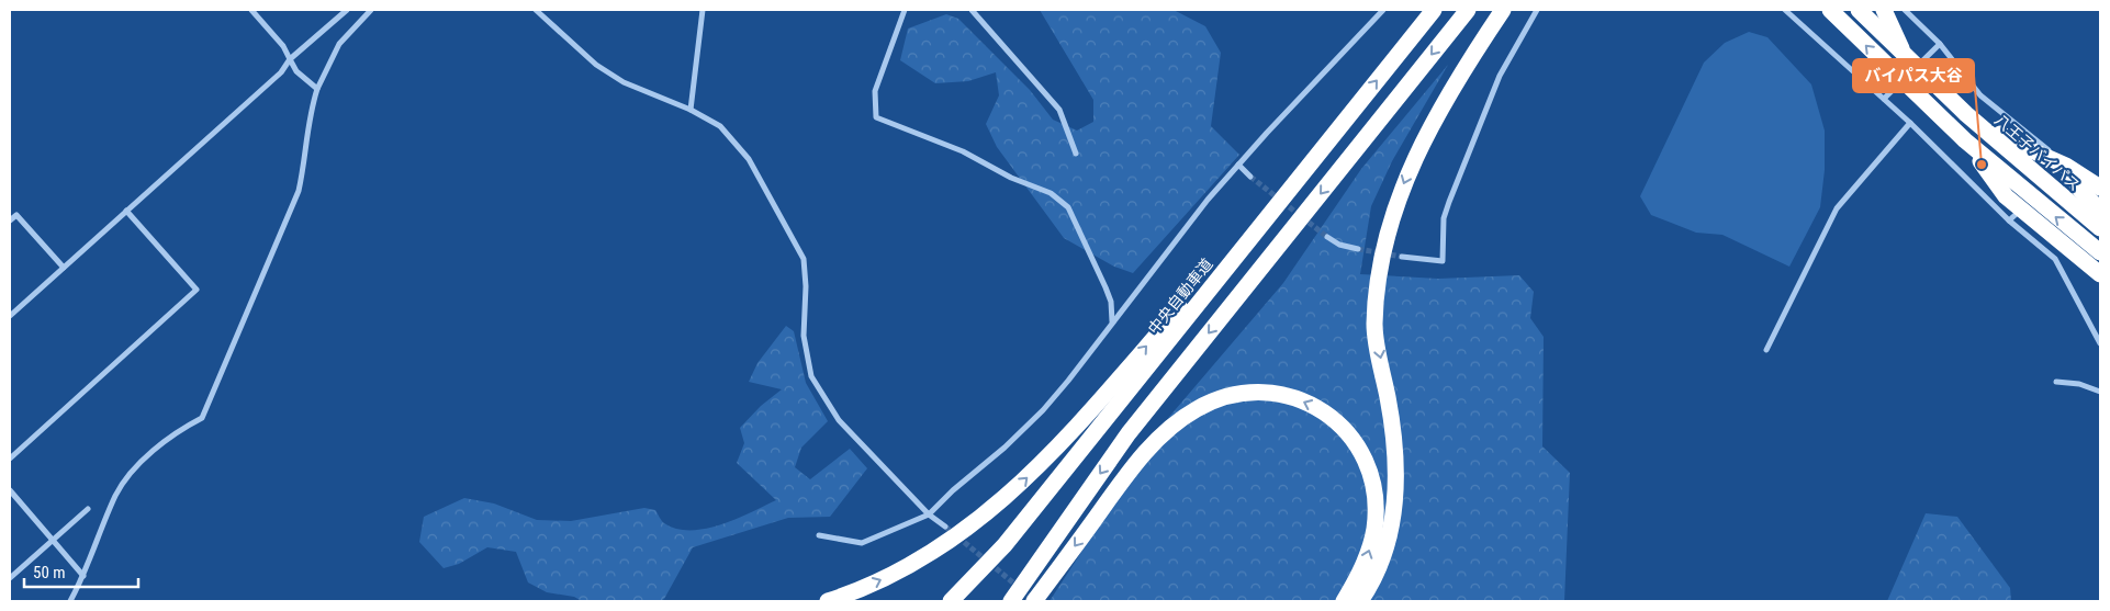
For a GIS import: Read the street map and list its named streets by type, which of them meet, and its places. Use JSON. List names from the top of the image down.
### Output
{
  "streets": {
    "highway": ["八王子バイパス", "中央自動車道"]
  },
  "places": ["バイパス大谷"],
  "scale_bar": "50 m"
}
